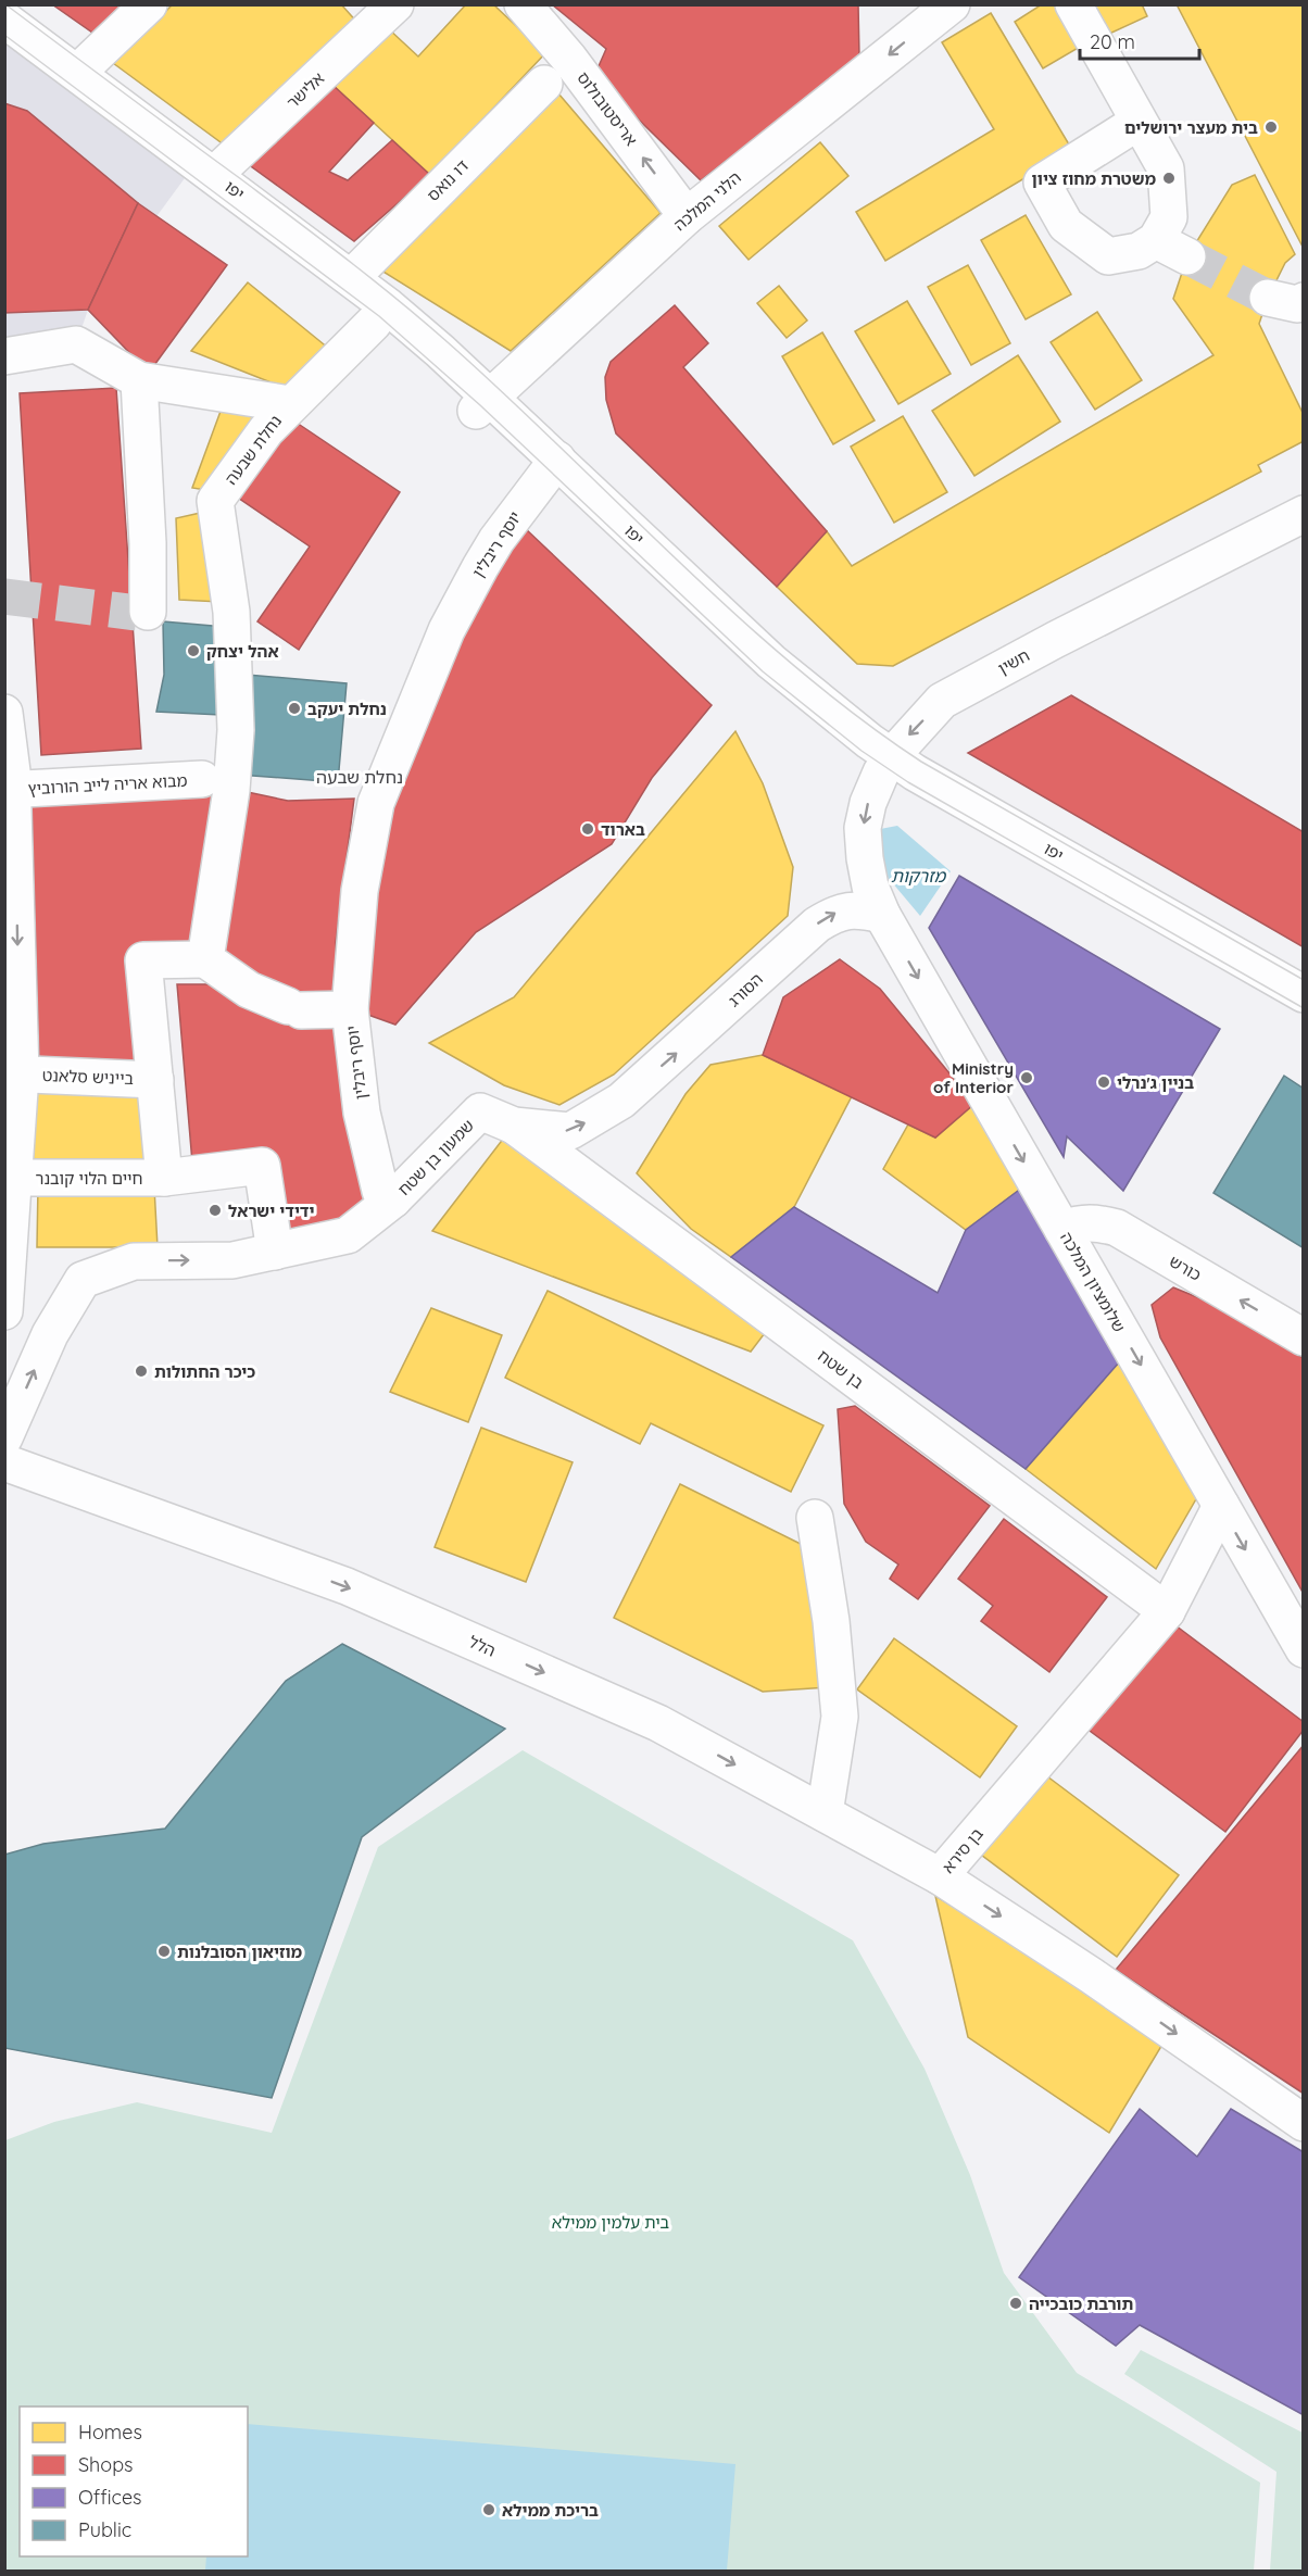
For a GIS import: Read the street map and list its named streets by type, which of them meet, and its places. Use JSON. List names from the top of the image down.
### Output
{
  "streets": {
    "street": [
      "אלישר",
      "אריסטובולוס",
      "דו נואס",
      "יפו",
      "הלני המלכה",
      "נחלת שבעה",
      "יוסף ריבלין",
      "חשין",
      "מבוא אריה לייב הורוביץ",
      "הסורג",
      "בייניש סלאנט",
      "שמעון בן שטח",
      "חיים הלוי קובנר",
      "כורש",
      "שלומציון המלכה",
      "בן שטח",
      "הלל",
      "בן סירא"
    ]
  },
  "crossings": [
    ["אלישר", "יפו"],
    ["אריסטובולוס", "הלני המלכה"],
    ["דו נואס", "יפו"],
    ["יפו", "הלני המלכה"],
    ["יפו", "יוסף ריבלין"],
    ["יפו", "חשין"],
    ["יוסף ריבלין", "שמעון בן שטח"],
    ["חשין", "הסורג"],
    ["חשין", "שלומציון המלכה"],
    ["הסורג", "שמעון בן שטח"],
    ["הסורג", "שלומציון המלכה"],
    ["שמעון בן שטח", "בן שטח"],
    ["כורש", "שלומציון המלכה"],
    ["שלומציון המלכה", "בן סירא"],
    ["בן שטח", "בן סירא"],
    ["הלל", "בן סירא"]
  ],
  "one_way": [
    "אריסטובולוס",
    "הלני המלכה",
    "חשין",
    "הסורג",
    "שמעון בן שטח",
    "כורש",
    "שלומציון המלכה",
    "הלל",
    "בן סירא"
  ],
  "districts": ["נחלת שבעה"],
  "water": ["מזרקות"],
  "parks": ["בית עלמין ממילא"],
  "places": [
    "בית מעצר ירושלים",
    "משטרת מחוז ציון",
    "אהל יצחק",
    "נחלת יעקב",
    "בארוד",
    "Ministry of Interior",
    "בניין ג'נרלי",
    "ידידי ישראל",
    "כיכר החתולות",
    "מוזיאון הסובלנות",
    "תורבת כובכייה",
    "בריכת ממילא"
  ],
  "legend": [
    "Homes",
    "Shops",
    "Offices",
    "Public"
  ],
  "scale_bar": "20 m"
}
